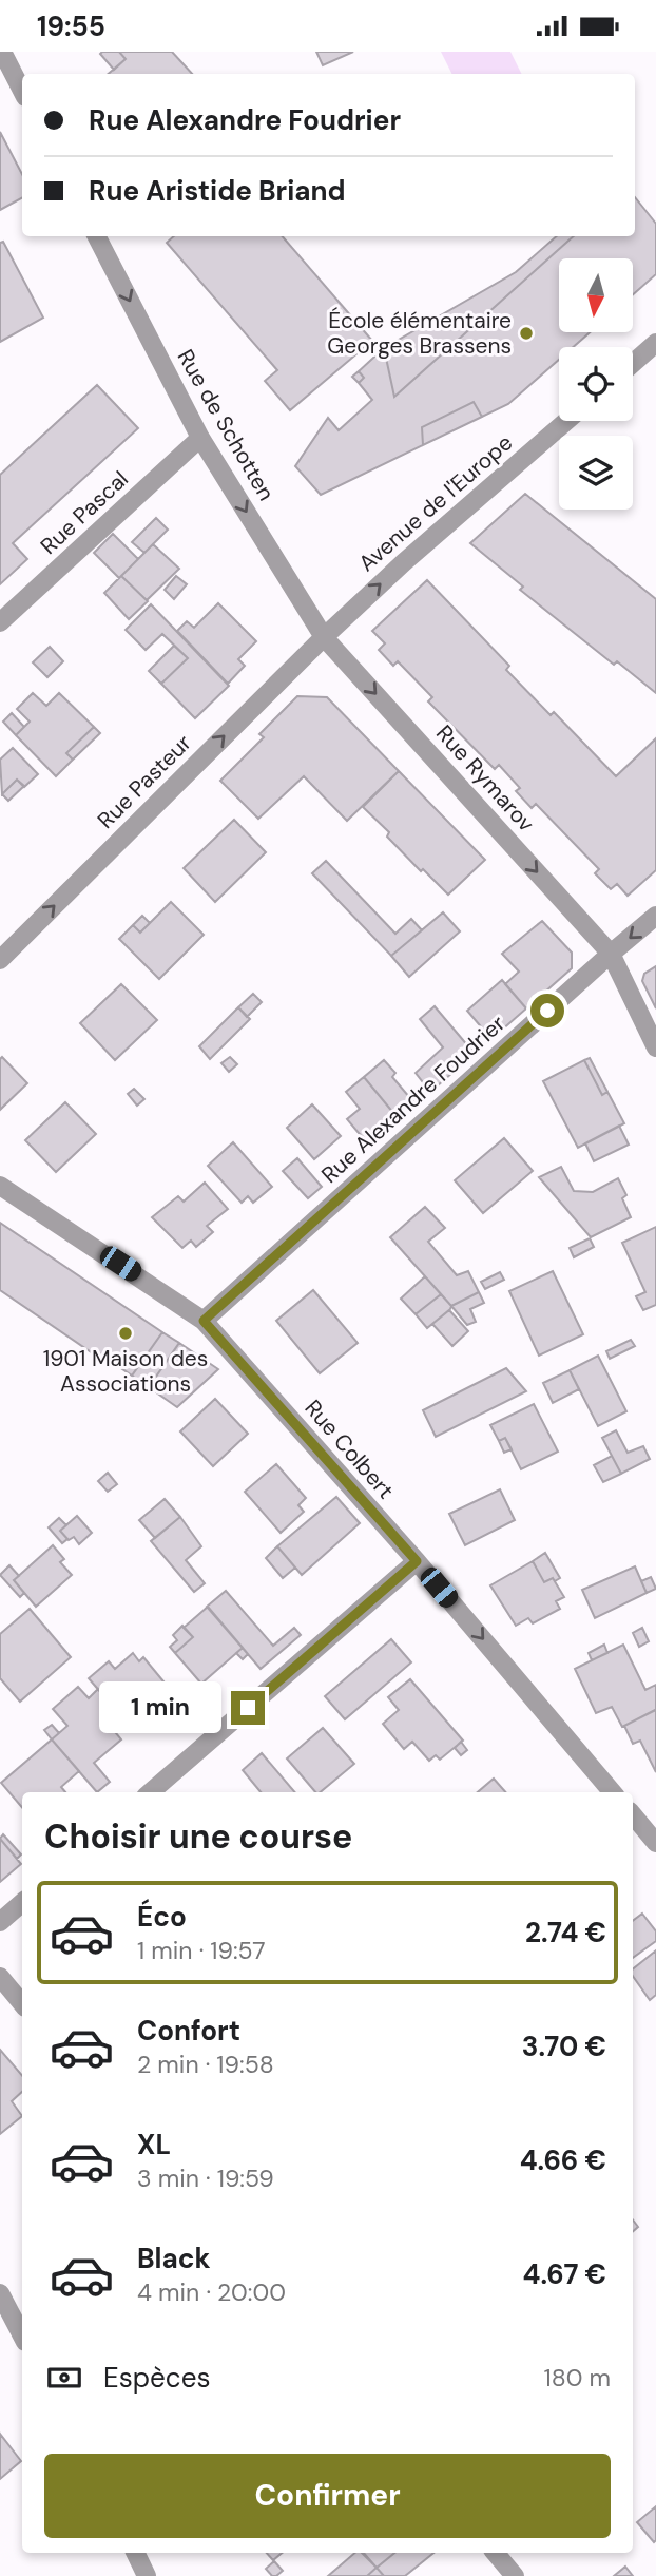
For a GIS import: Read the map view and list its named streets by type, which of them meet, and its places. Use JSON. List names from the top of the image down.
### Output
{
  "streets": {
    "street": [
      "Rue de Schotten",
      "Avenue de l'Europe",
      "Rue Pascal",
      "Rue Rymarov",
      "Rue Pasteur",
      "Rue Alexandre Foudrier",
      "Rue Colbert"
    ]
  },
  "crossings": [
    ["Rue de Schotten", "Avenue de l'Europe"],
    ["Rue de Schotten", "Rue Pascal"],
    ["Rue de Schotten", "Rue Rymarov"],
    ["Rue de Schotten", "Rue Pasteur"],
    ["Avenue de l'Europe", "Rue Rymarov"],
    ["Avenue de l'Europe", "Rue Pasteur"],
    ["Rue Rymarov", "Rue Pasteur"],
    ["Rue Rymarov", "Rue Alexandre Foudrier"],
    ["Rue Alexandre Foudrier", "Rue Colbert"]
  ],
  "one_way": [
    "Rue de Schotten",
    "Avenue de l'Europe",
    "Rue Rymarov",
    "Rue Pasteur"
  ],
  "places": ["École élémentaire Georges Brassens", "1901 Maison des Associations"],
  "north": "bottom",
  "page": {
    "status": "19:55",
    "banner": ["Rue Alexandre Foudrier", "Rue Aristide Briand"],
    "bubble": "1 min",
    "heading": "Choisir une course",
    "list": [
      {
        "name": "Éco",
        "note": "1 min · 19:57",
        "value": "2.74 €"
      },
      {
        "name": "Confort",
        "note": "2 min · 19:58",
        "value": "3.70 €"
      },
      {
        "name": "XL",
        "note": "3 min · 19:59",
        "value": "4.66 €"
      },
      {
        "name": "Black",
        "note": "4 min · 20:00",
        "value": "4.67 €"
      }
    ],
    "pay": ["Espèces", "180 m"],
    "buttons": "Confirmer"
  }
}
